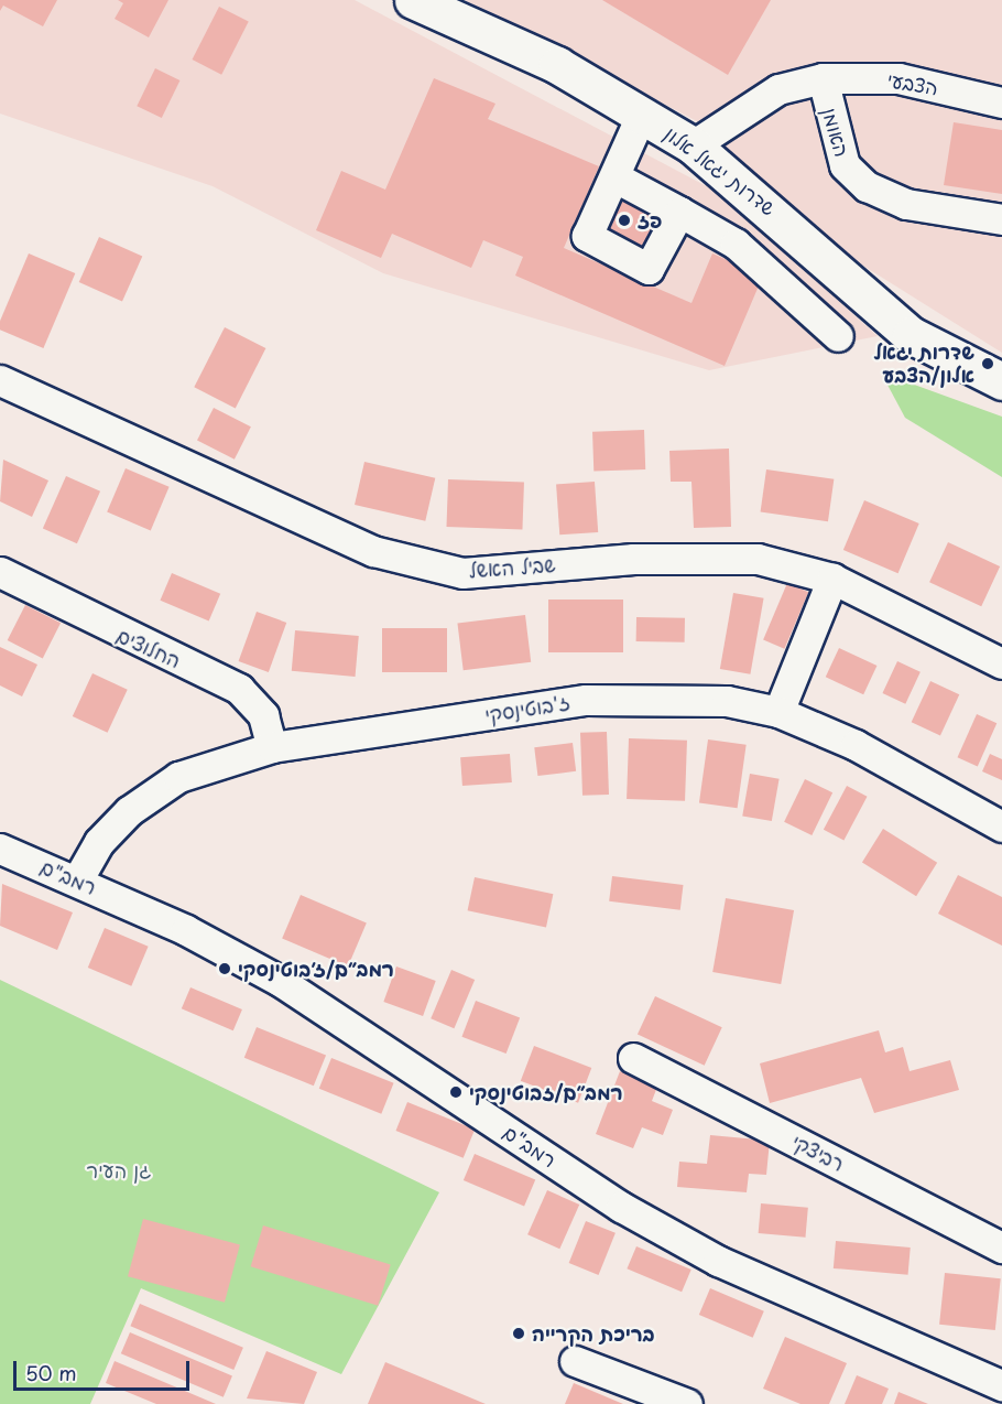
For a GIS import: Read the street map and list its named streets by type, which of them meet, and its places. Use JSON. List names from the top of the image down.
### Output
{
  "streets": {
    "main road": ["שדרות יגאל אלון"],
    "street": [
      "הצבעי",
      "האומן",
      "שביל האשל",
      "החלוצים",
      "ז'בוטינסקי",
      "רמב\"ם",
      "רביצקי"
    ]
  },
  "crossings": [
    ["הצבעי", "האומן"],
    ["החלוצים", "ז'בוטינסקי"],
    ["ז'בוטינסקי", "רמב\"ם"]
  ],
  "parks": ["גן העיר"],
  "places": [
    "פז",
    "שדרות יגאל אלון/הצבע",
    "רמב״ם/ז׳בוטינסקי",
    "רמב״ם/זבוטינסקי",
    "בריכת הקרייה"
  ],
  "scale_bar": "50 m"
}
